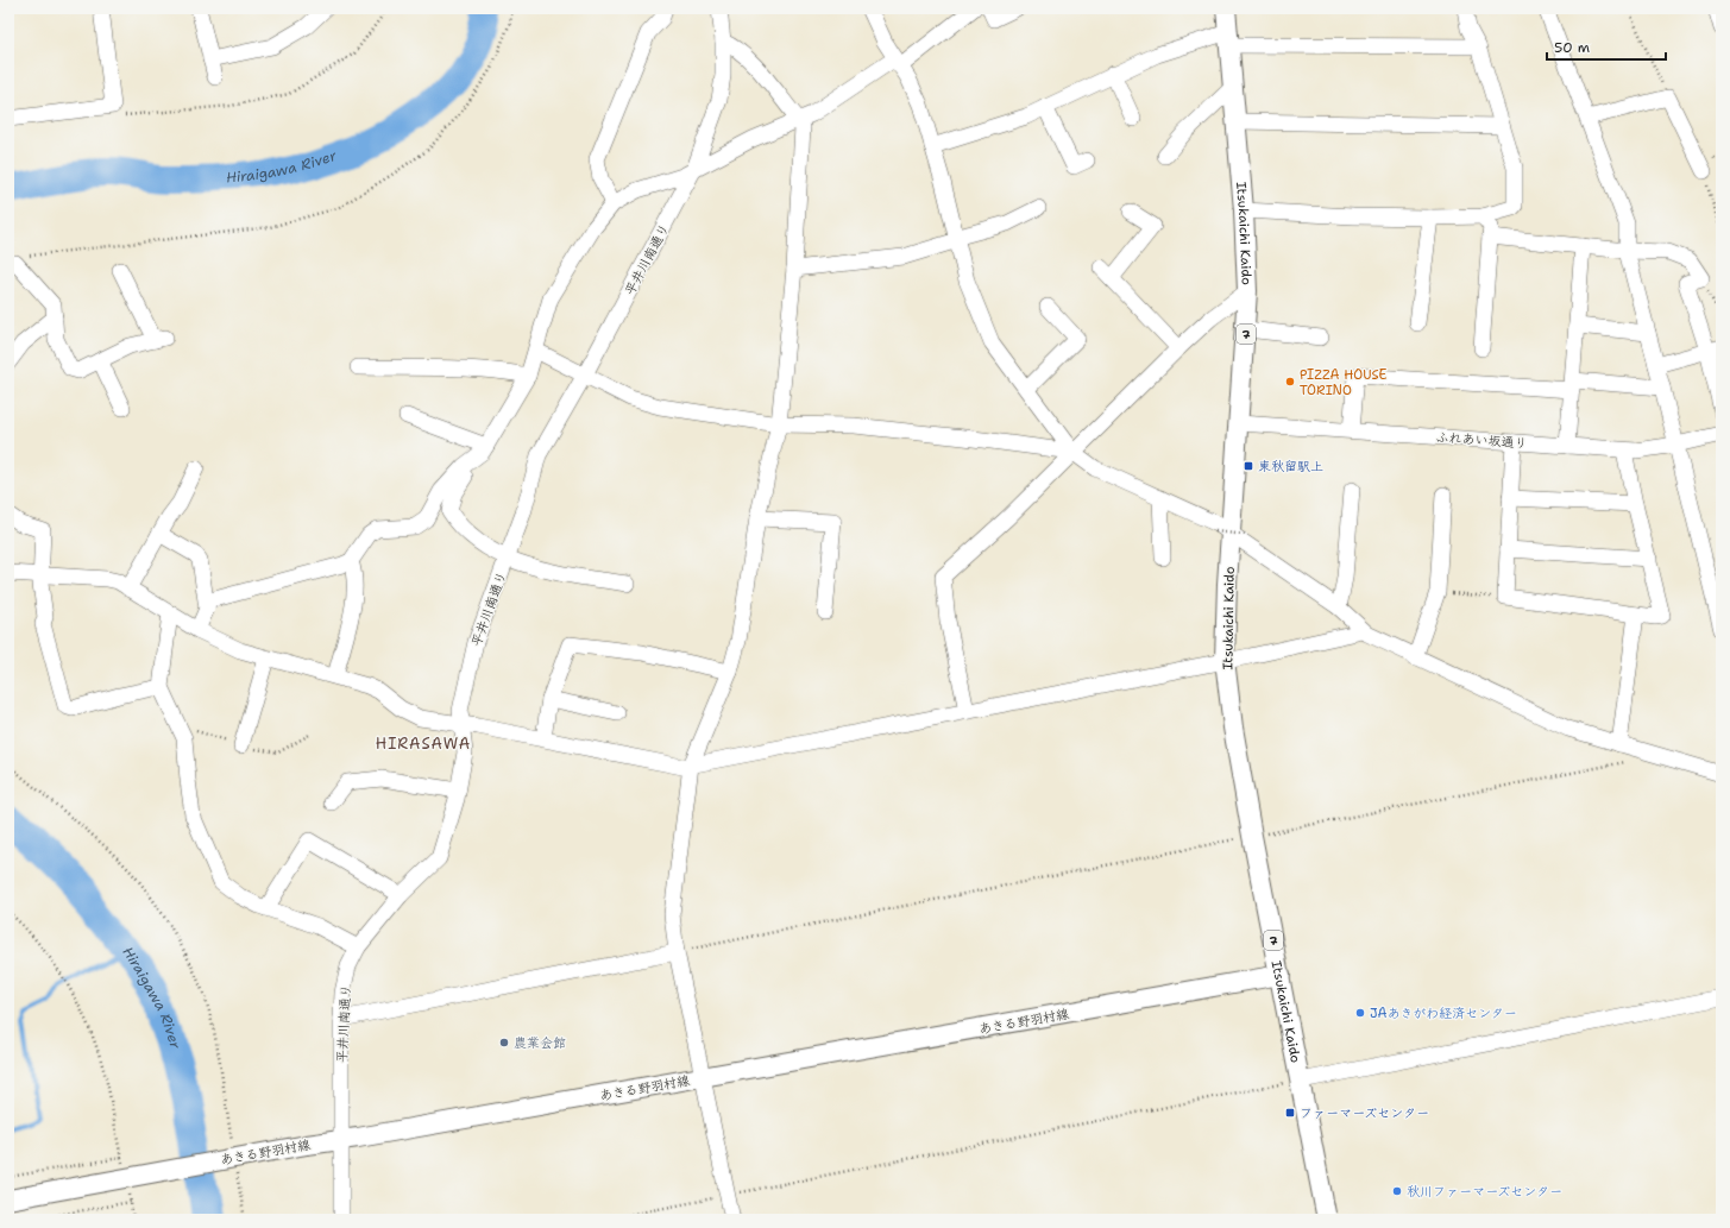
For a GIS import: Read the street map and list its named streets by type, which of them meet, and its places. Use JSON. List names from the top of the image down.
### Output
{
  "streets": {
    "main road": ["Itsukaichi Kaido", "7", "あきる野羽村線"],
    "street": ["平井川南通り", "ふれあい坂通り"]
  },
  "crossings": [
    ["Itsukaichi Kaido", "ふれあい坂通り"],
    ["Itsukaichi Kaido", "あきる野羽村線"],
    ["平井川南通り", "あきる野羽村線"]
  ],
  "districts": ["HIRASAWA"],
  "water": ["Hiraigawa River"],
  "places": {
    "other": [
      "PIZZA HOUSE TORINO",
      "JAあきがわ経済センター",
      "農業会館",
      "秋川ファーマーズセンター"
    ],
    "transit": ["東秋留駅上", "ファーマーズセンター"]
  },
  "scale_bar": "50 m"
}
